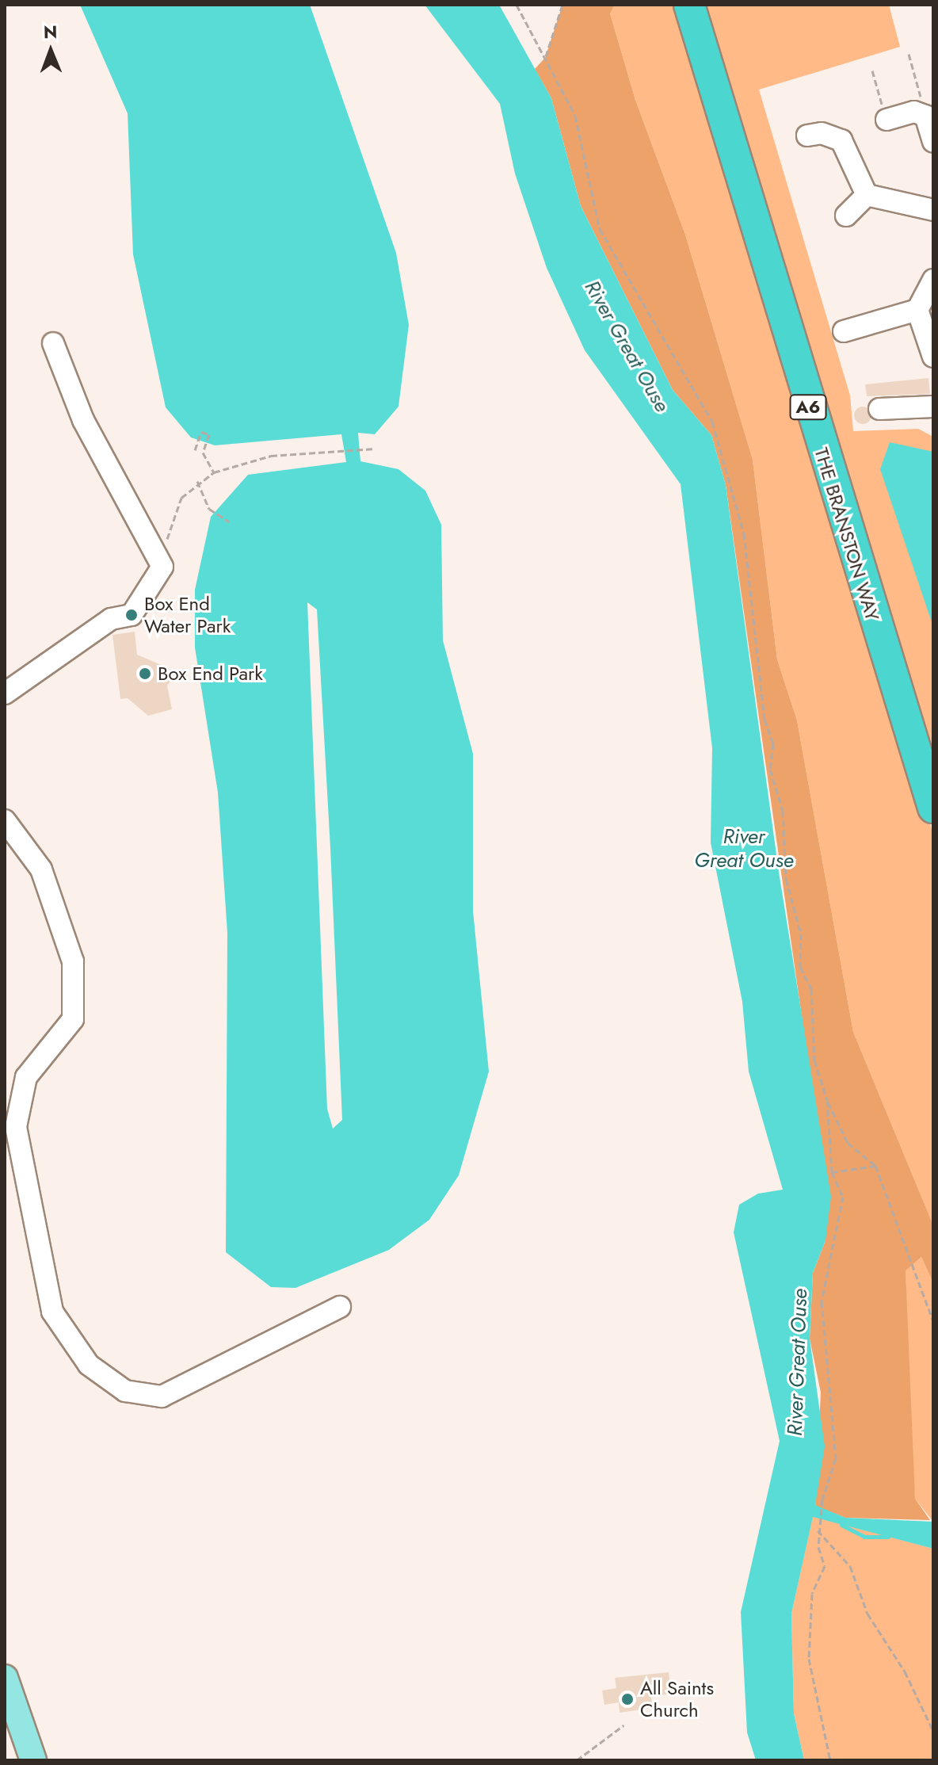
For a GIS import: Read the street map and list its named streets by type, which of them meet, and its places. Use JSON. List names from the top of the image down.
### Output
{
  "streets": {
    "highway": ["A6", "THE BRANSTON WAY"]
  },
  "water": ["River Great Ouse"],
  "places": ["Box End Water Park", "Box End Park", "All Saints Church"],
  "north": "top"
}
